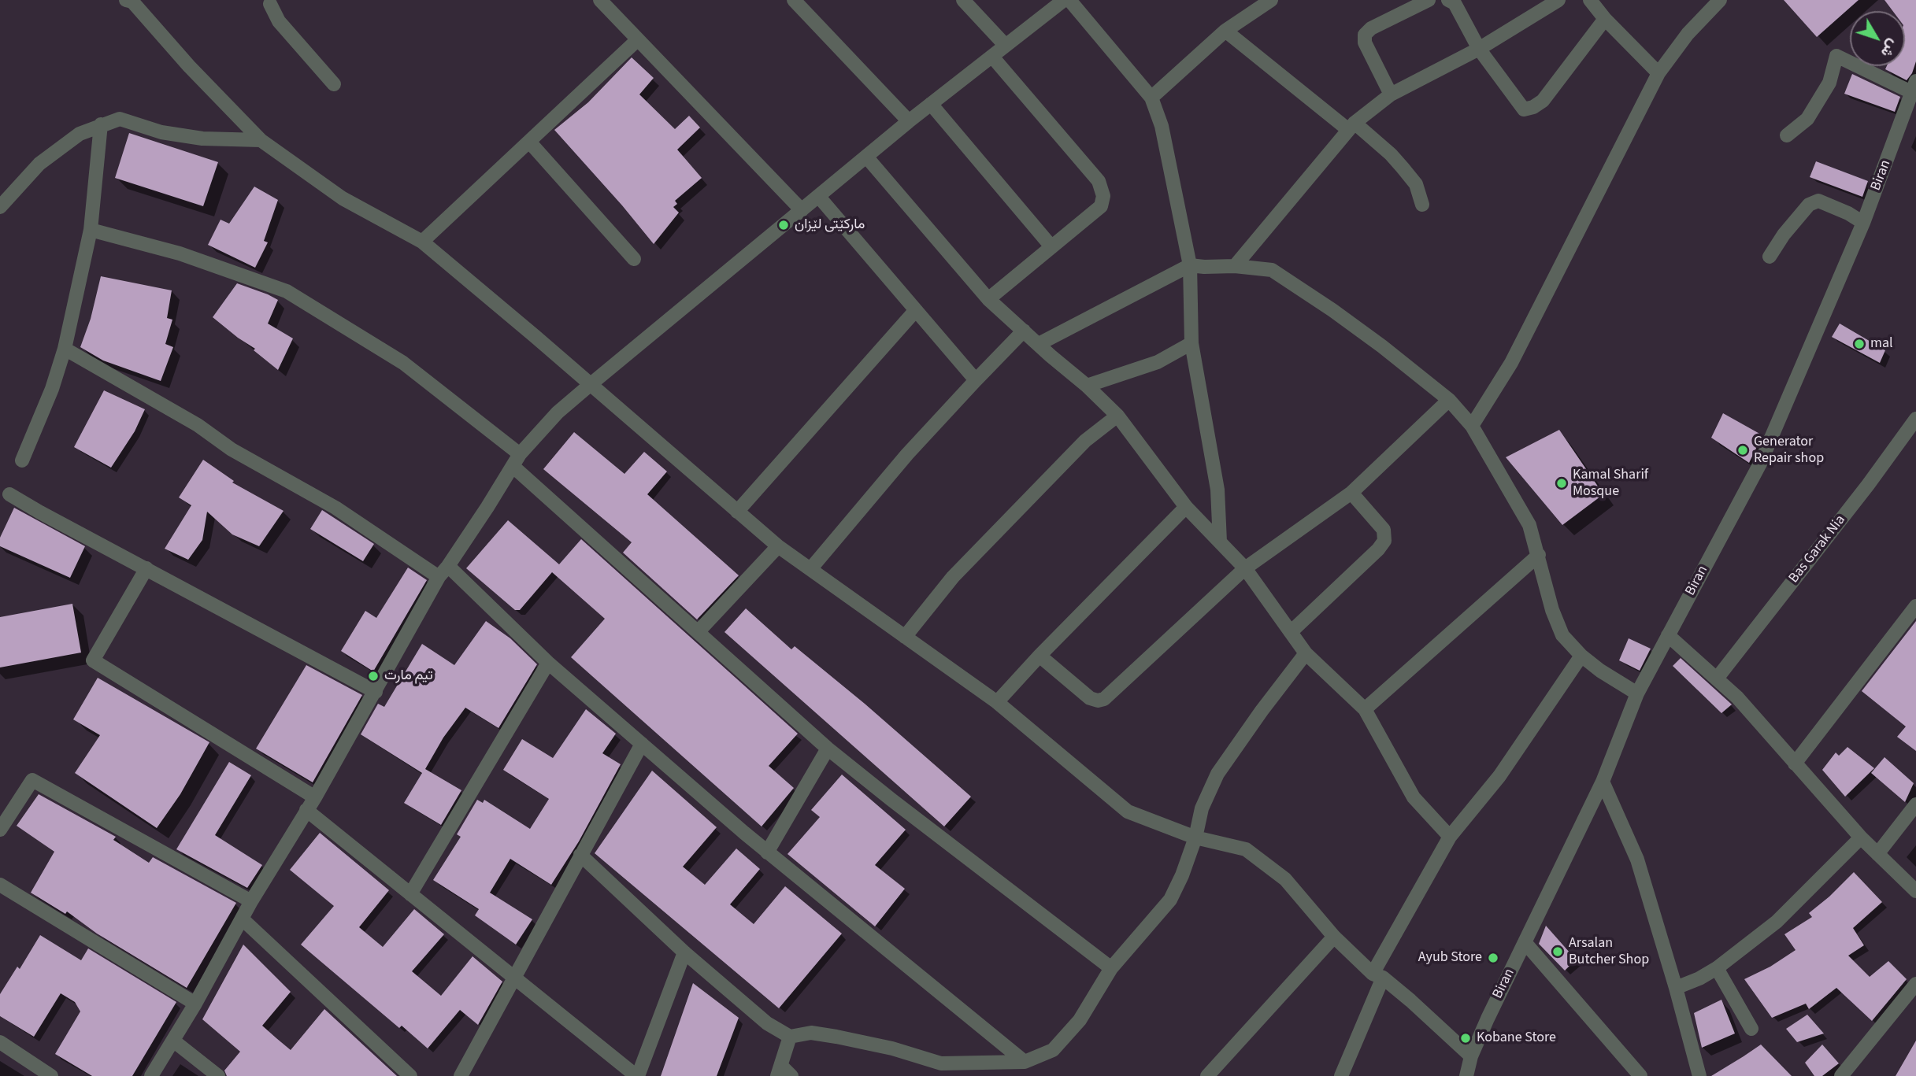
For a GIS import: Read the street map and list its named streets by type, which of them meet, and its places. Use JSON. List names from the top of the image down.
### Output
{
  "streets": {
    "street": ["Biran", "Bas Garak Nia"]
  },
  "places": [
    "مارکێتی لێزان",
    "mal",
    "Generator Repair shop",
    "Kamal Sharif Mosque",
    "تيم مارت",
    "Arsalan Butcher Shop",
    "Ayub Store",
    "Kobane Store"
  ],
  "north": "bottom right"
}
